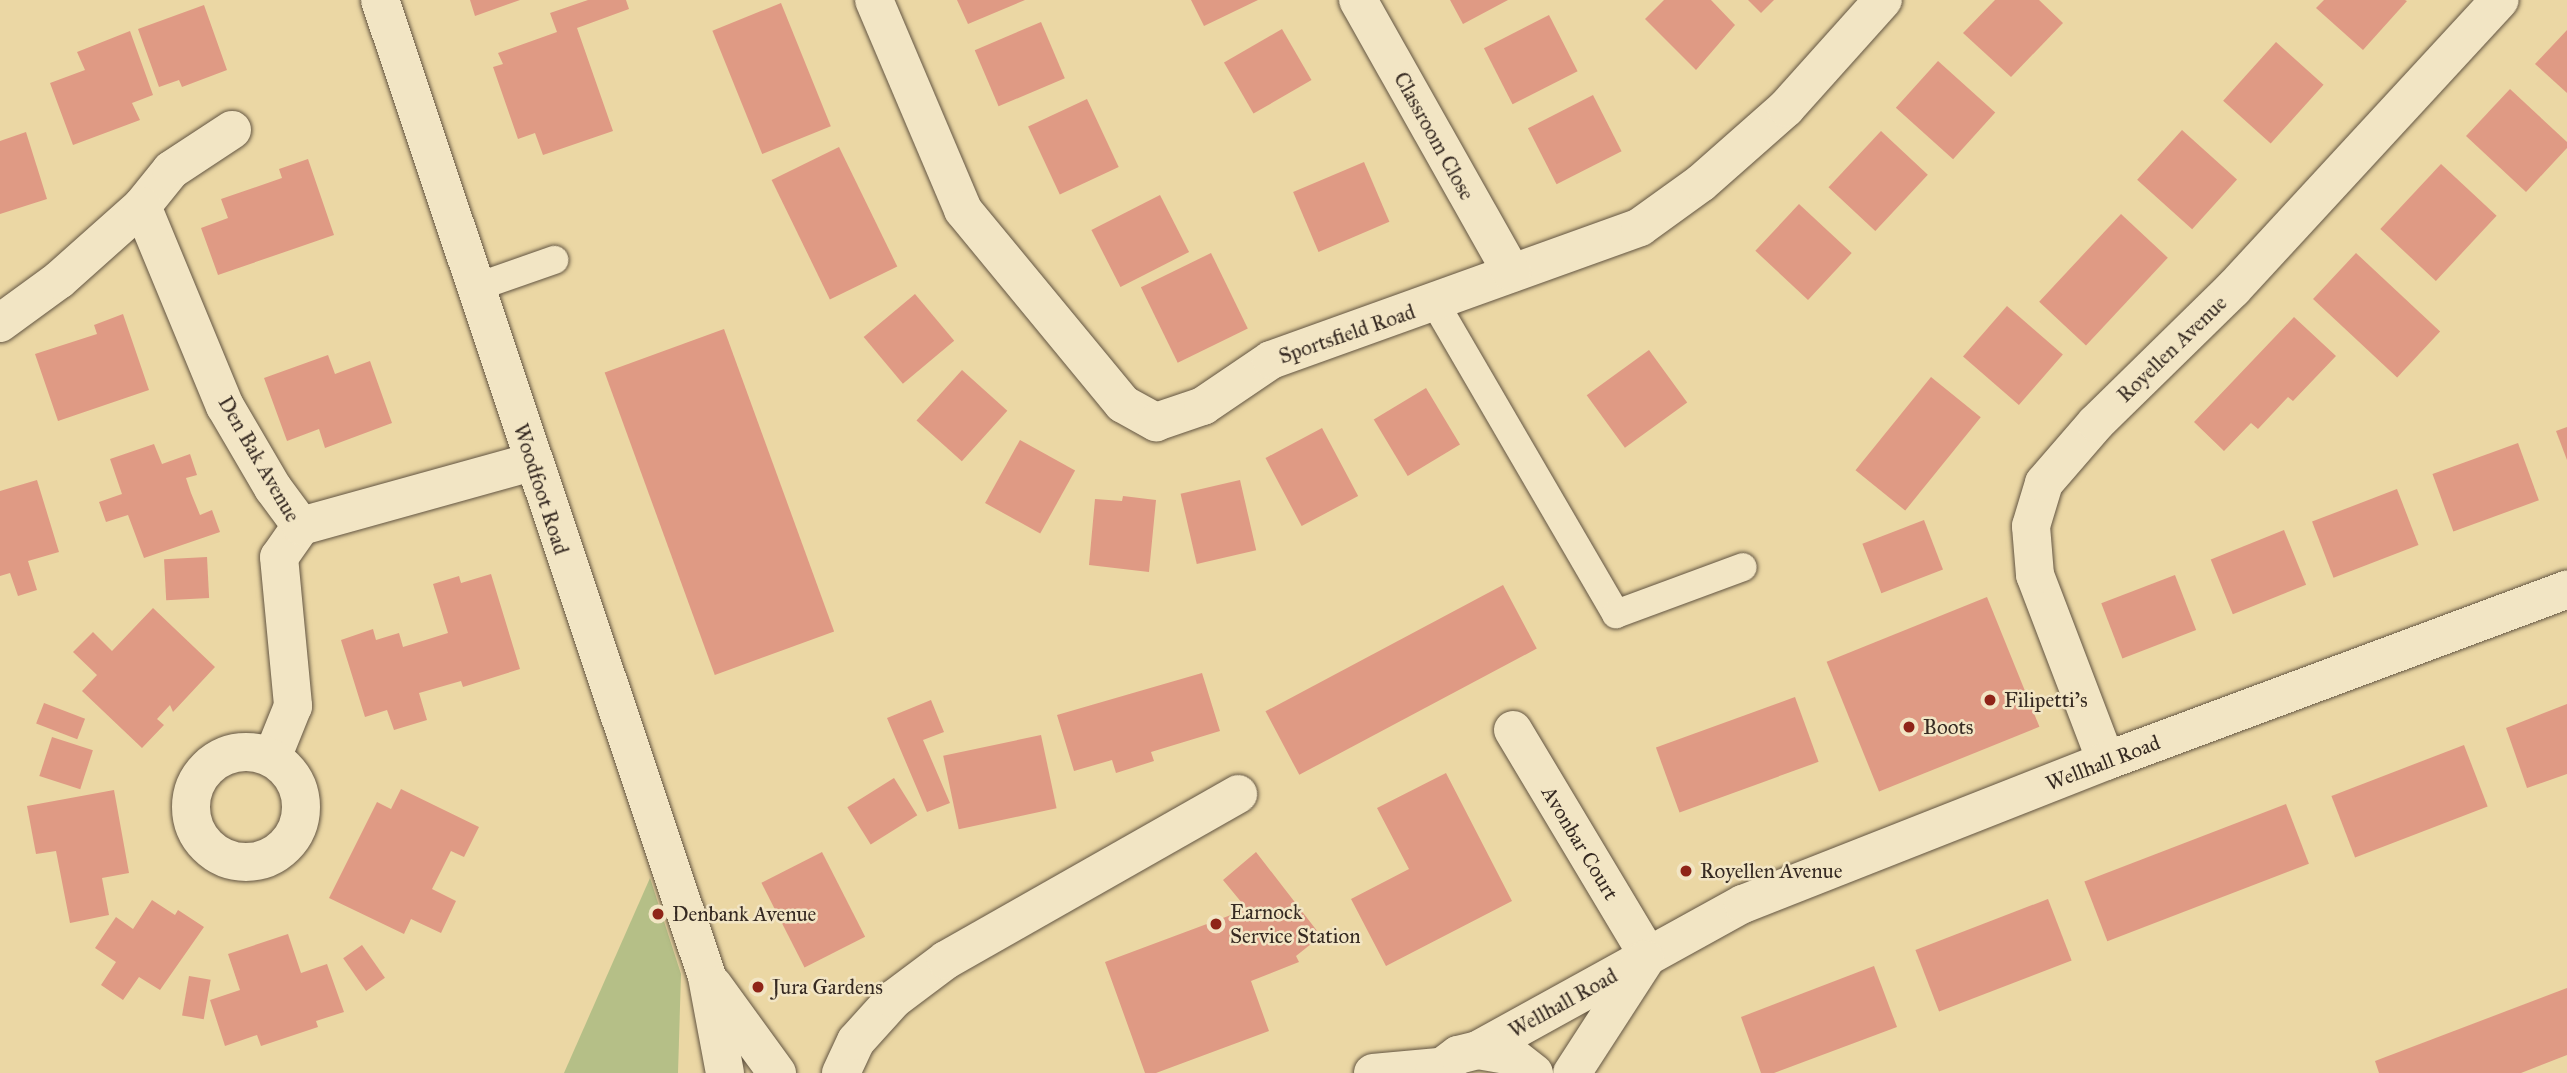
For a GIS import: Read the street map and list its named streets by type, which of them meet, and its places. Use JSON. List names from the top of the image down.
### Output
{
  "streets": {
    "street": [
      "Classroom Close",
      "Sportsfield Road",
      "Royellen Avenue",
      "Den Bak Avenue",
      "Woodfoot Road",
      "Wellhall Road",
      "Avonbar Court"
    ]
  },
  "crossings": [
    ["Classroom Close", "Sportsfield Road"],
    ["Royellen Avenue", "Wellhall Road"],
    ["Wellhall Road", "Avonbar Court"]
  ],
  "places": [
    "Filipetti's",
    "Boots",
    "Royellen Avenue",
    "Denbank Avenue",
    "Earnock Service Station",
    "Jura Gardens"
  ]
}
